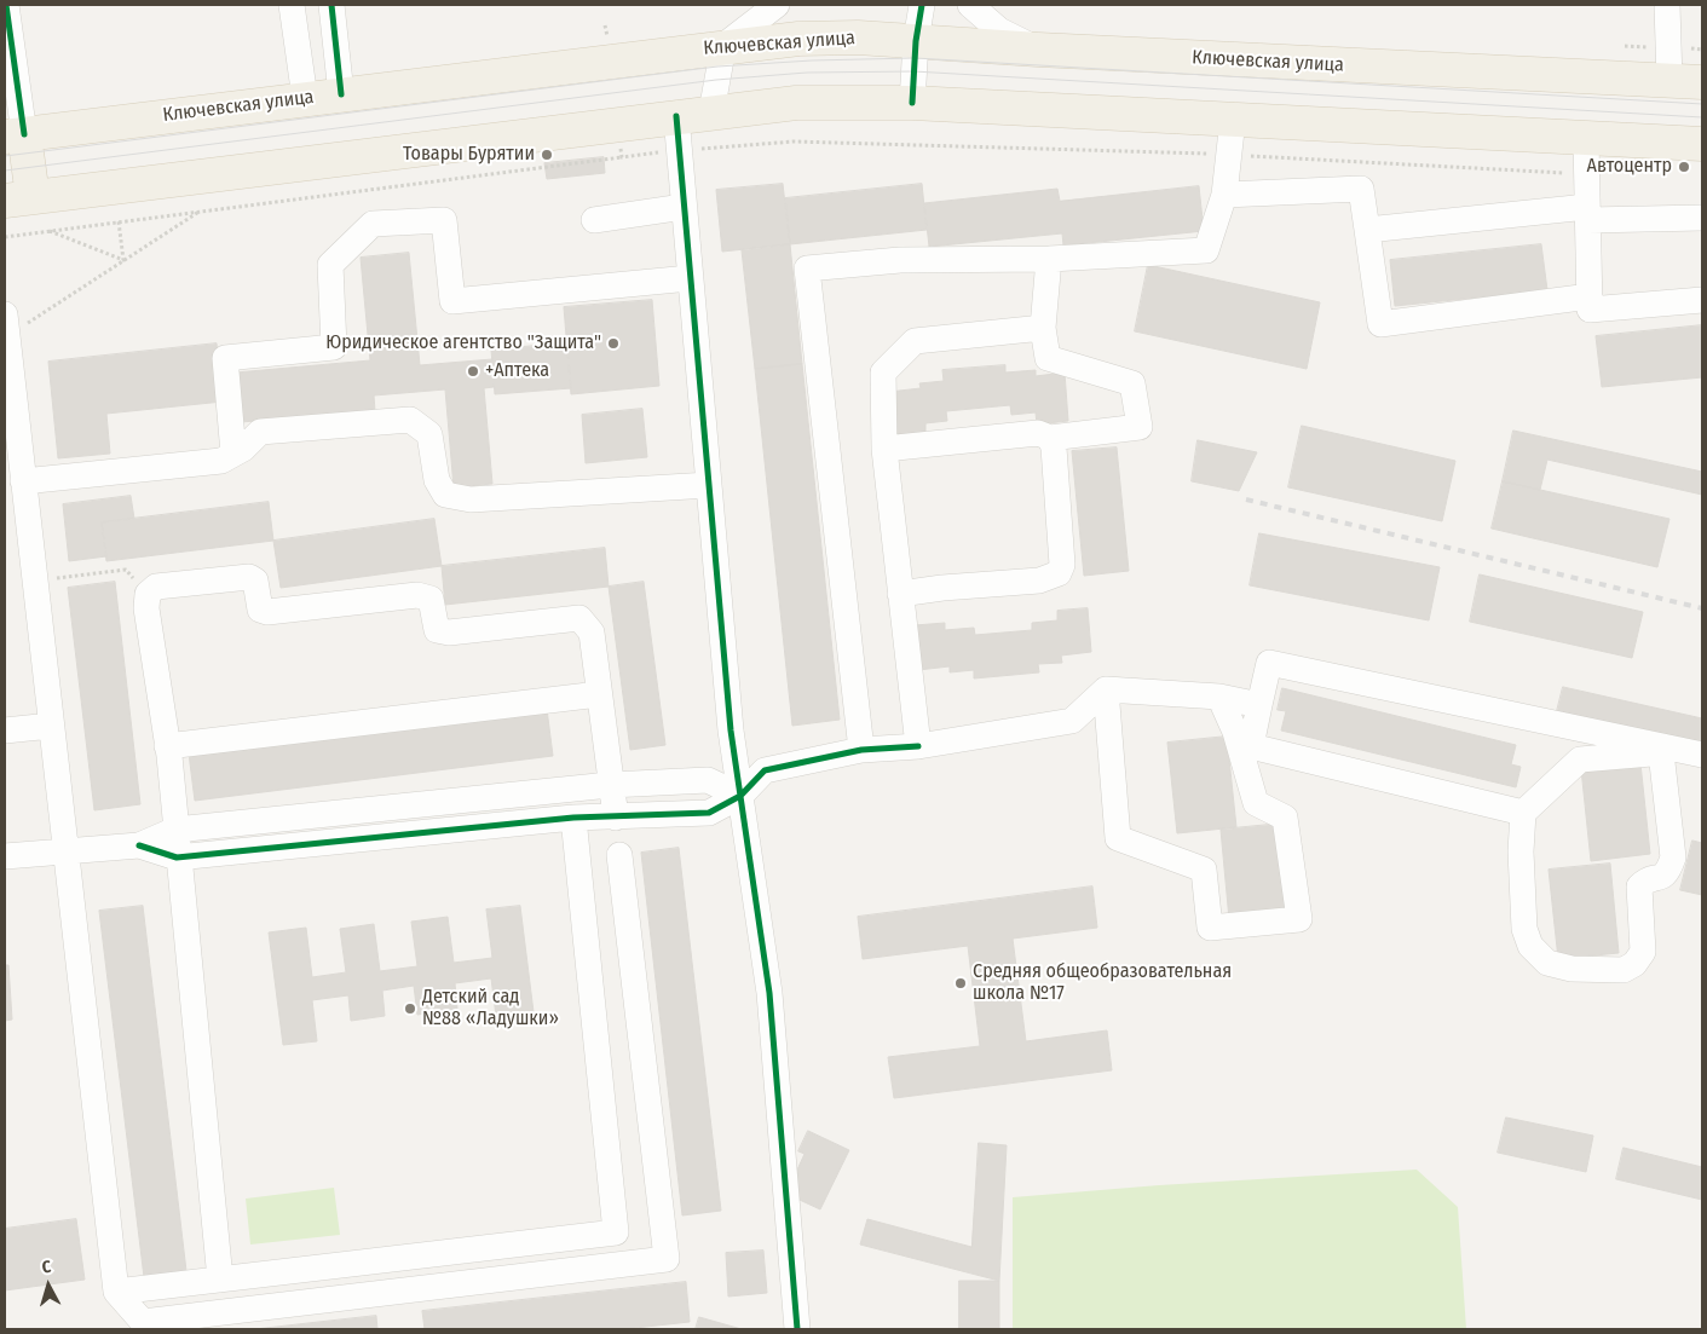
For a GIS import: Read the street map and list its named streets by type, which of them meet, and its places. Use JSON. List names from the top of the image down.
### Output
{
  "streets": {
    "main road": ["Ключевская улица"]
  },
  "places": [
    "Товары Бурятии",
    "Автоцентр",
    "Юридическое агентство \"Защита\"",
    "+Аптека",
    "Средняя общеобразовательная школа №17",
    "Детский сад №88 «Ладушки»"
  ],
  "north": "top"
}
